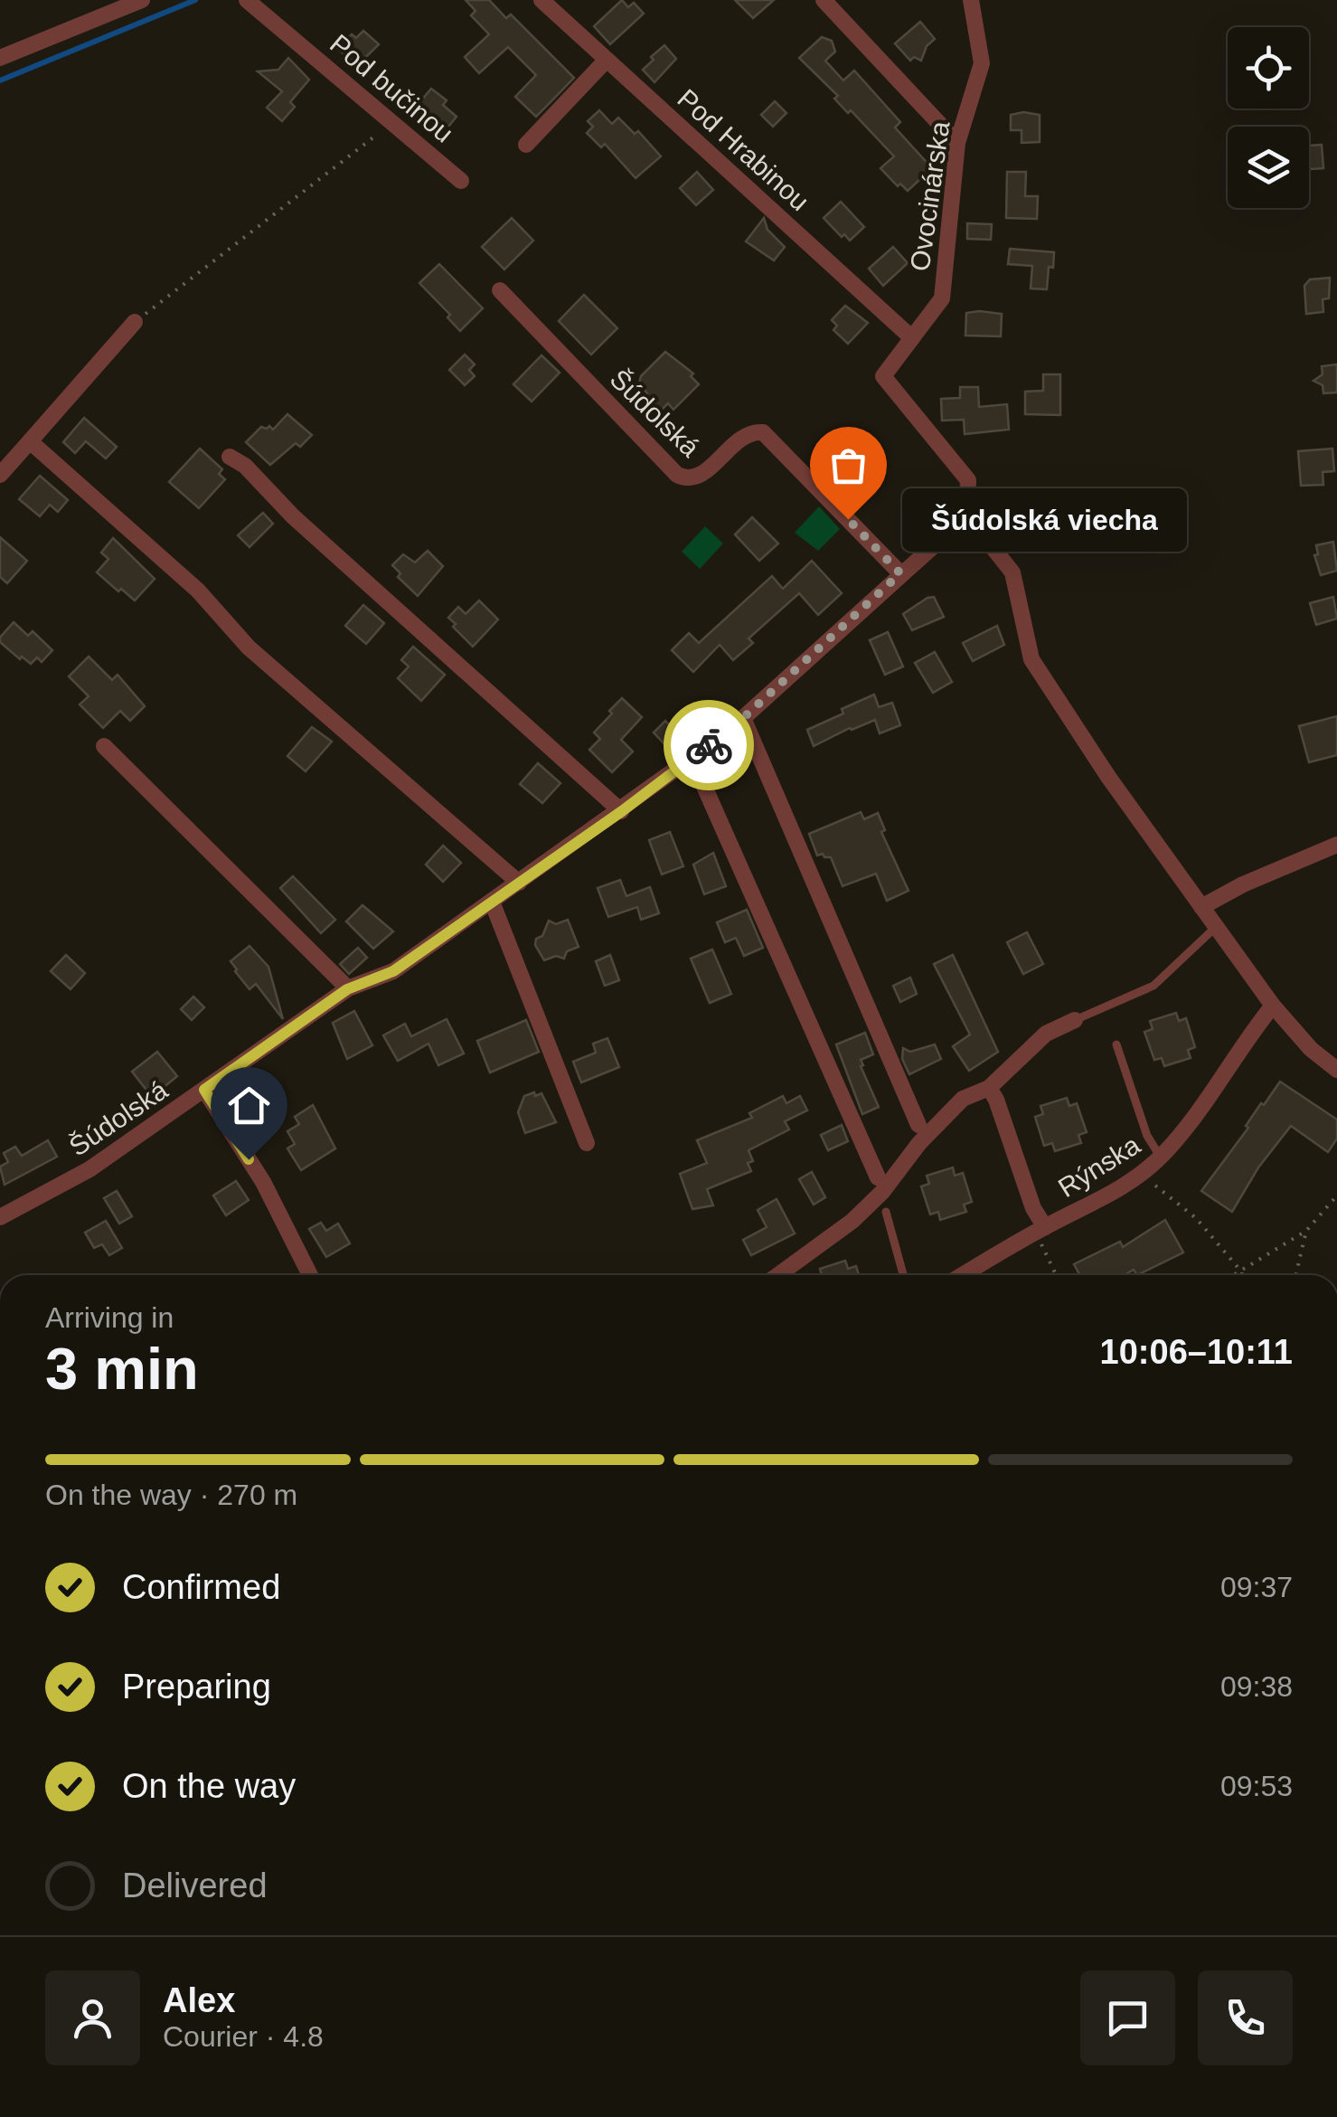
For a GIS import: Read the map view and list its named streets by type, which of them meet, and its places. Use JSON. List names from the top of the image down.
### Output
{
  "streets": {
    "street": [
      "Pod bučinou",
      "Pod Hrabinou",
      "Ovocinárska",
      "Šúdolská",
      "Rýnska"
    ]
  },
  "crossings": [
    ["Pod Hrabinou", "Ovocinárska"],
    ["Ovocinárska", "Šúdolská"]
  ],
  "places": ["Šúdolská viecha"],
  "page": {
    "bubble": "Šúdolská viecha",
    "heading": ["3 min", "Arriving in", "10:06–10:11"],
    "panel": ["Alex", "Courier · 4.8"],
    "bar": "On the way · 270 m",
    "list": [
      ["Confirmed", "09:37"],
      ["Preparing", "09:38"],
      ["On the way", "09:53"],
      "Delivered"
    ]
  }
}
